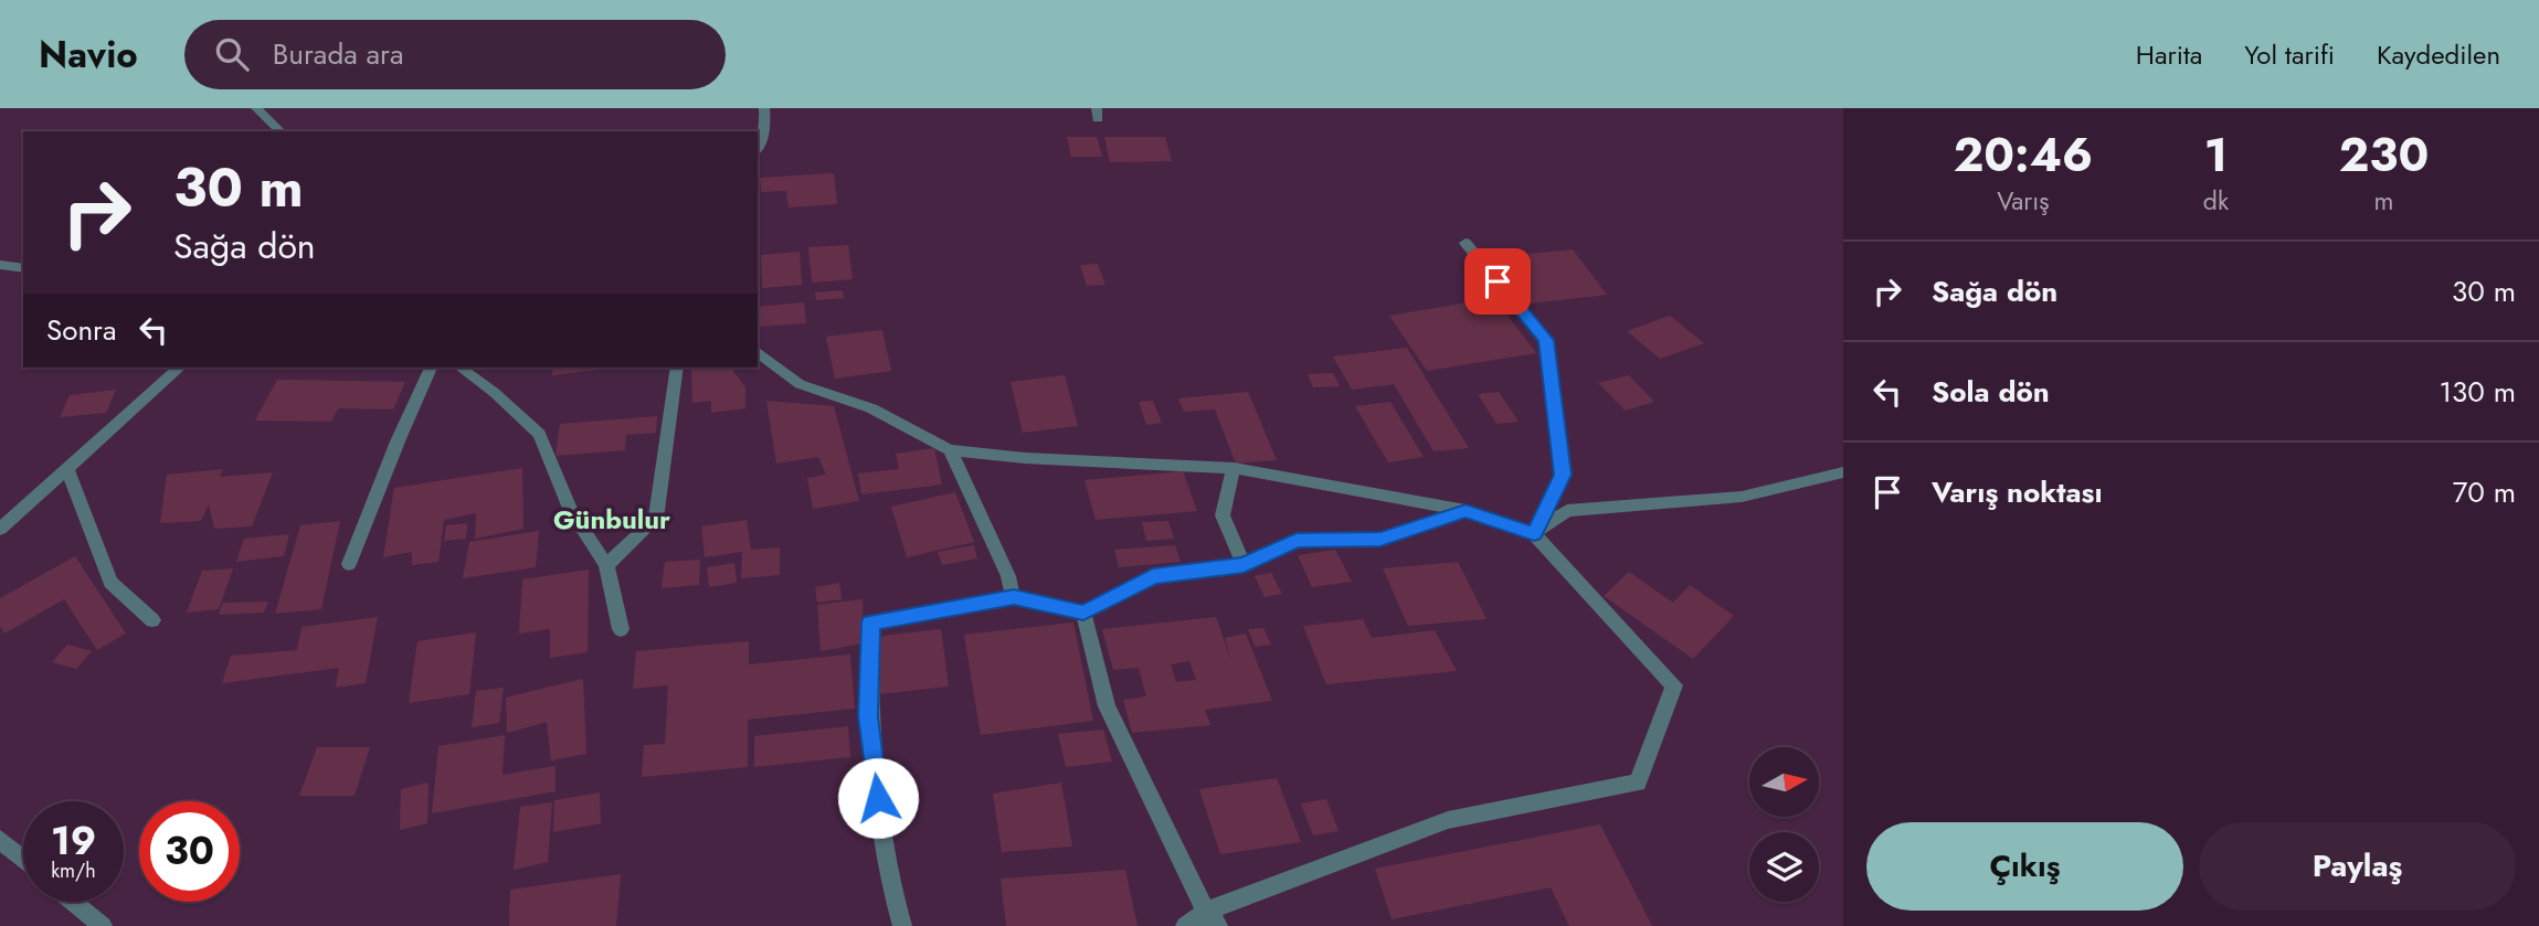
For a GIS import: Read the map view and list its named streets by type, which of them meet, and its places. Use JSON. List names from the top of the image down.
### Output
{
  "districts": ["Günbulur"],
  "north": "right",
  "page": {
    "header": "Navio",
    "search": "Burada ara",
    "nav": ["Harita", "Yol tarifi", "Kaydedilen"],
    "eta": [
      "20:46",
      "Varış",
      "1",
      "dk",
      "230",
      "m"
    ],
    "turn": ["30 m", "Sağa dön"],
    "list": [
      {
        "name": "Sağa dön",
        "value": "30 m"
      },
      {
        "name": "Sola dön",
        "value": "130 m"
      },
      {
        "name": "Varış noktası",
        "value": "70 m"
      }
    ],
    "then": "Sonra",
    "speed": "19 km/h",
    "limit": "30",
    "buttons": ["Çıkış", "Paylaş"]
  }
}
